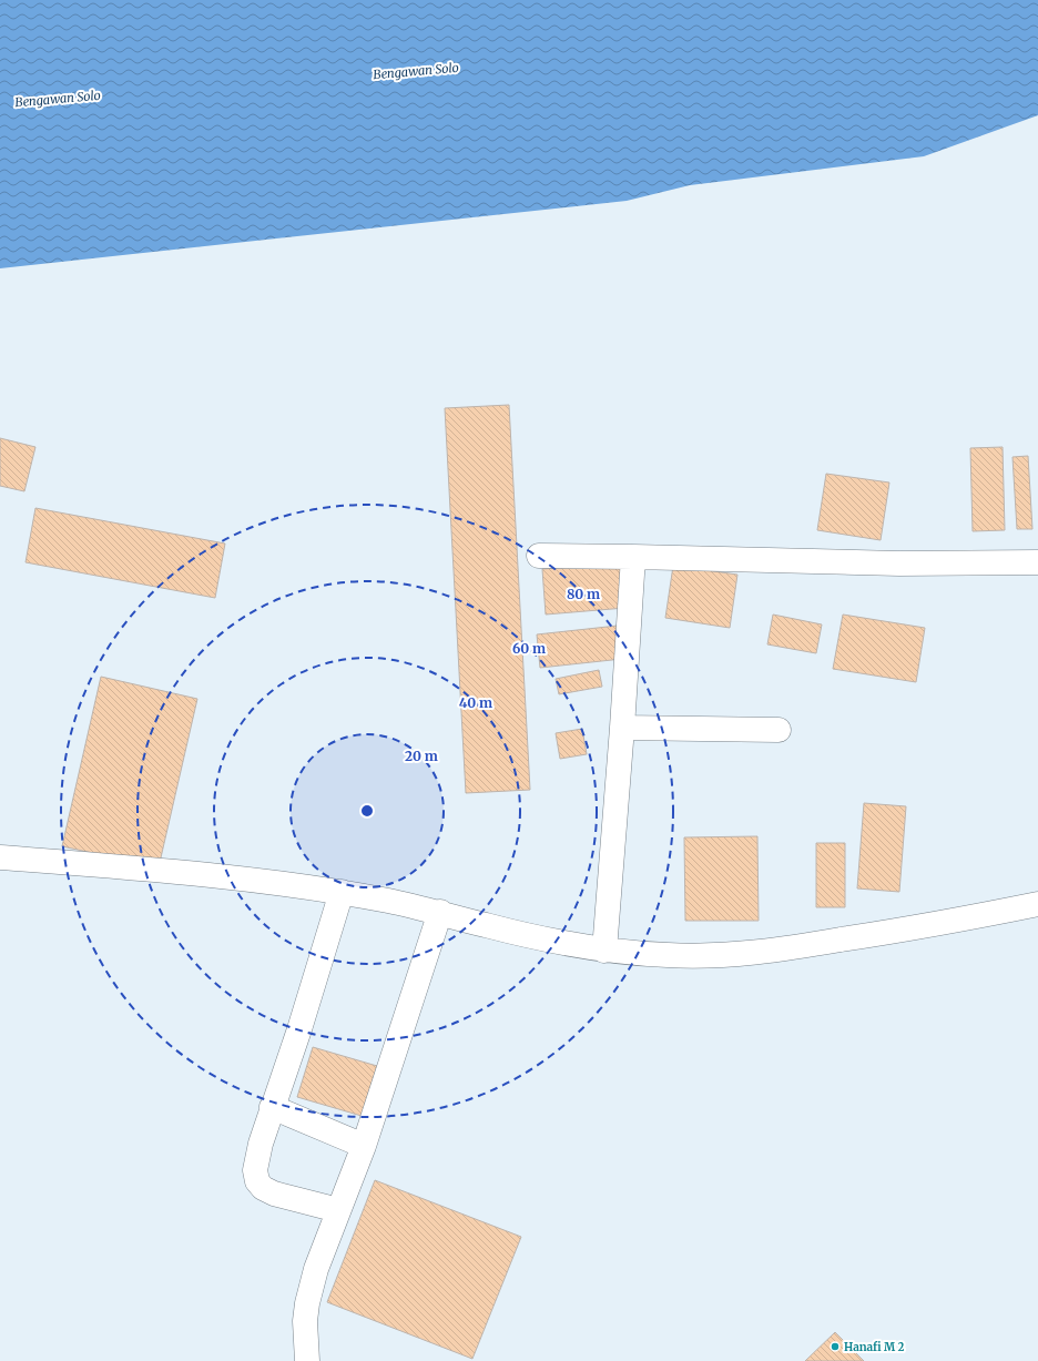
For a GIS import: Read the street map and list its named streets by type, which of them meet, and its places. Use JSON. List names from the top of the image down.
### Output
{
  "water": ["Bengawan Solo"],
  "places": ["Hanafi M 2"],
  "rings": [
    "80 m",
    "60 m",
    "40 m",
    "20 m"
  ]
}
